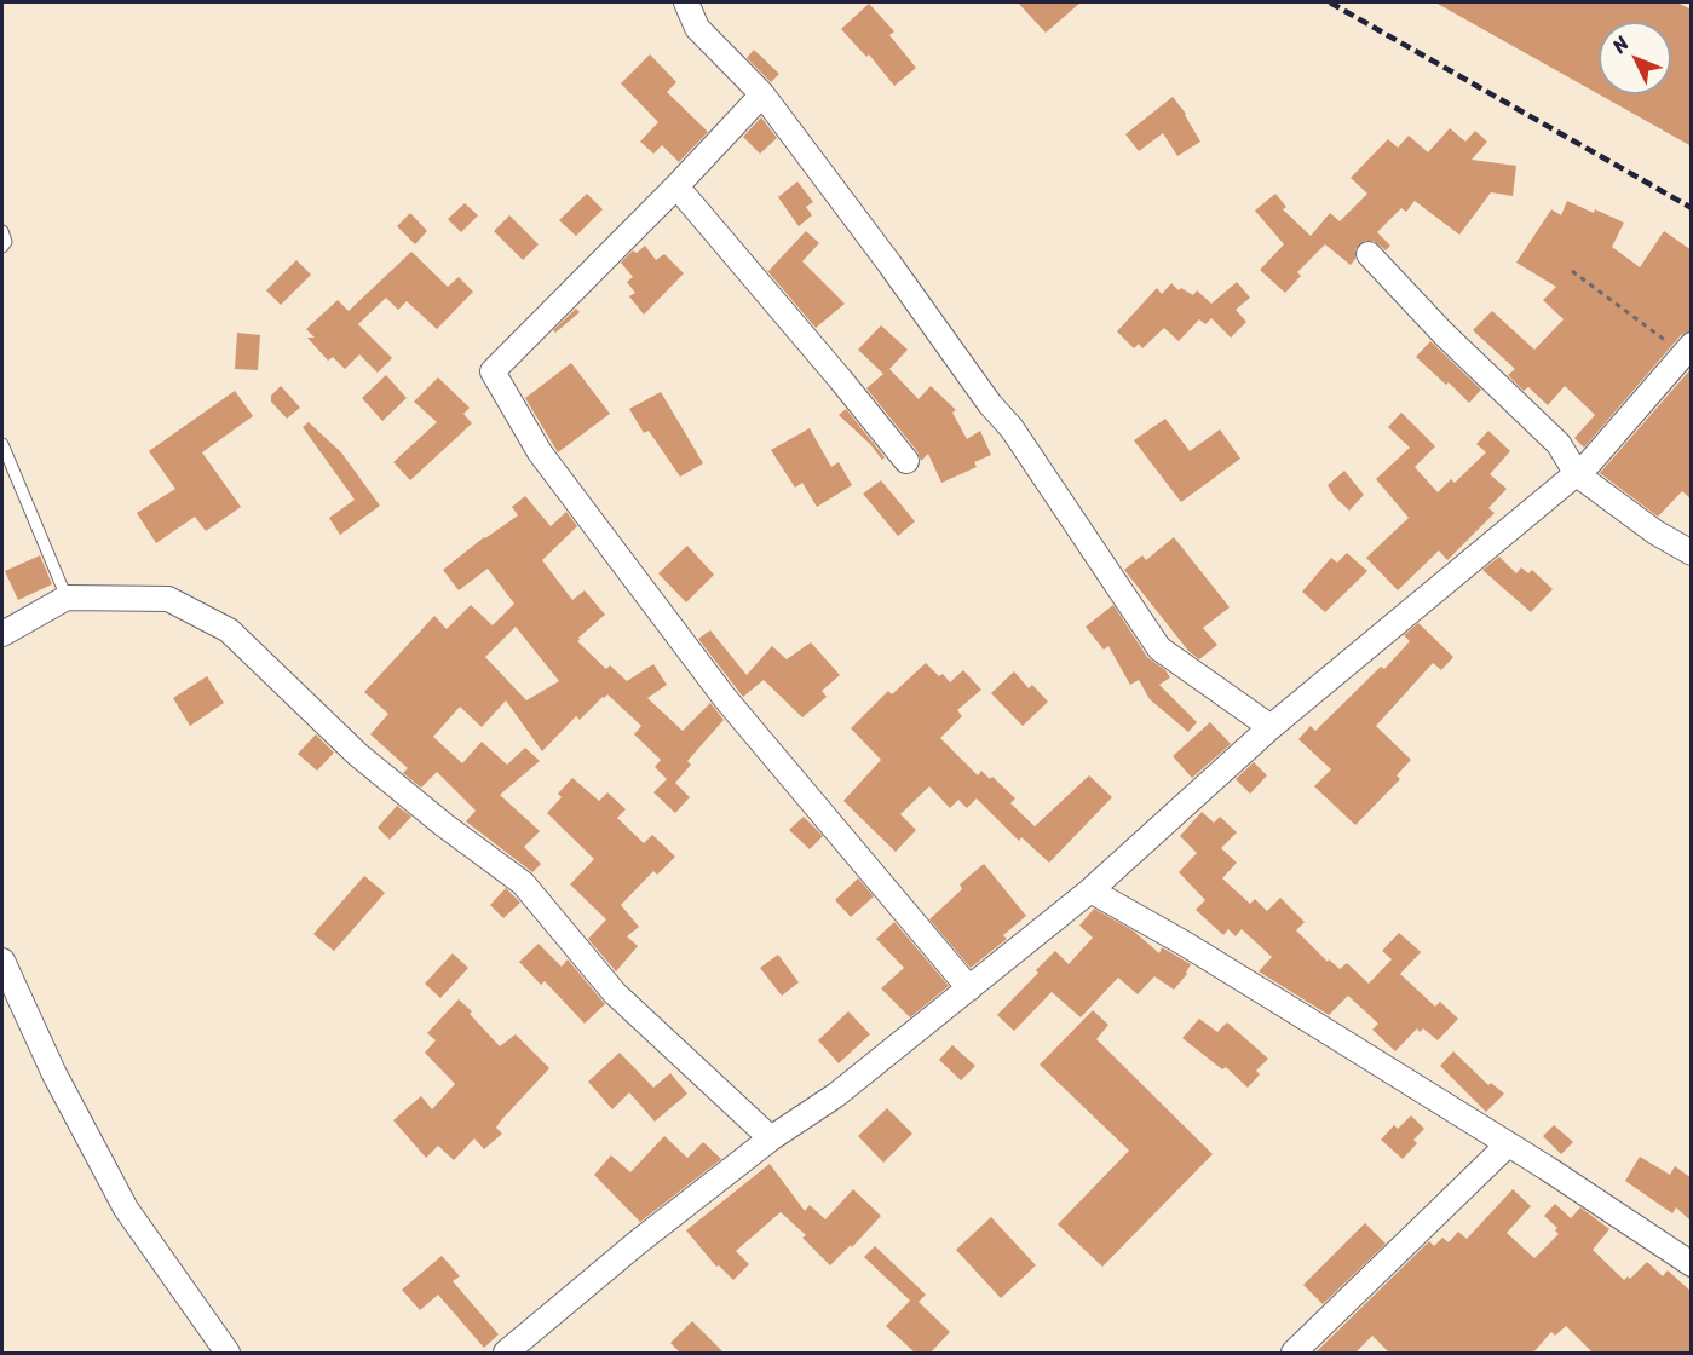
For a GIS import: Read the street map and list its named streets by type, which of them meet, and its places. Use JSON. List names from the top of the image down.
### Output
{
  "north": "top left"
}
